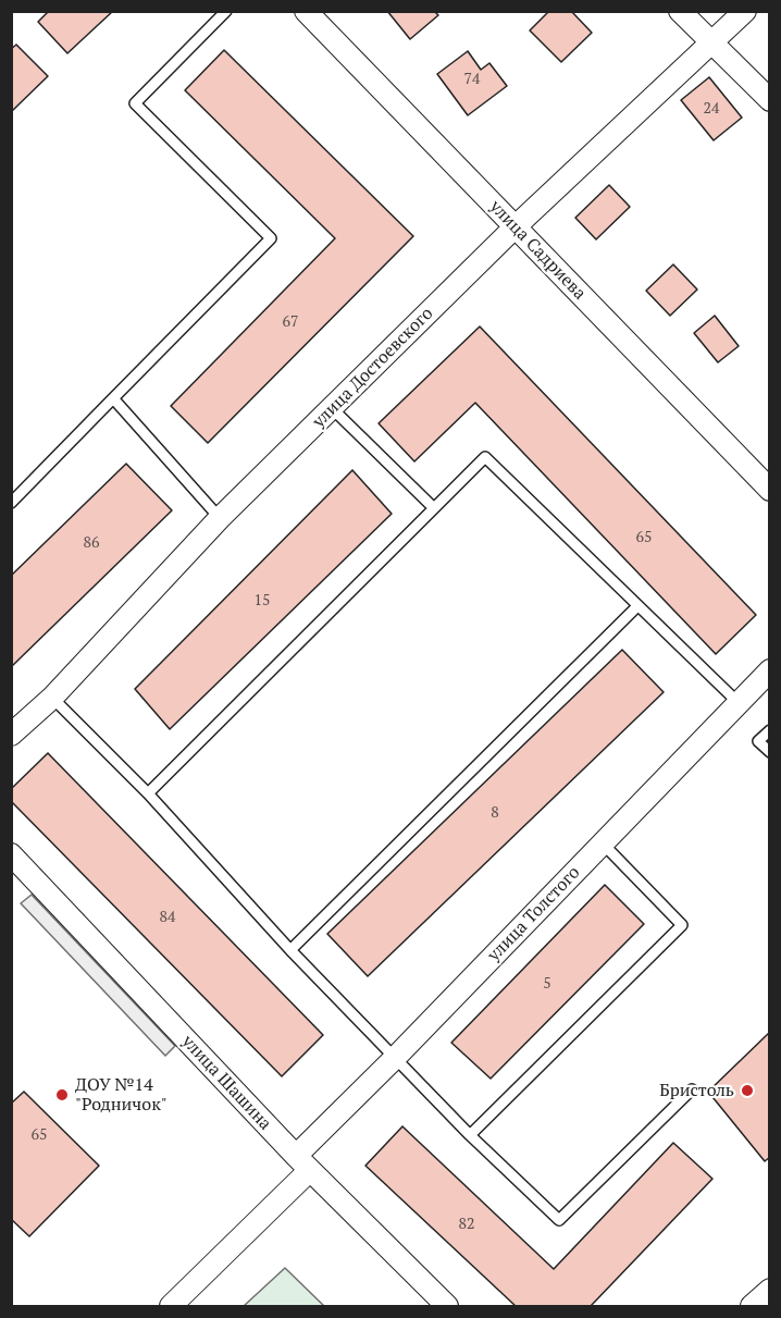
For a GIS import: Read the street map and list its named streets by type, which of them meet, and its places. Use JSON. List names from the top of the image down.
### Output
{
  "streets": {
    "street": [
      "улица Садриева",
      "улица Достоевского",
      "улица Толстого",
      "улица Шашина"
    ]
  },
  "crossings": [
    ["улица Садриева", "улица Достоевского"],
    ["улица Толстого", "улица Шашина"]
  ],
  "places": ["Бристоль", "ДОУ №14 \"Родничок\""],
  "house_numbers": [
    "74",
    "24",
    "67",
    "65",
    "86",
    "15",
    "8",
    "84",
    "5",
    "65",
    "82"
  ]
}
